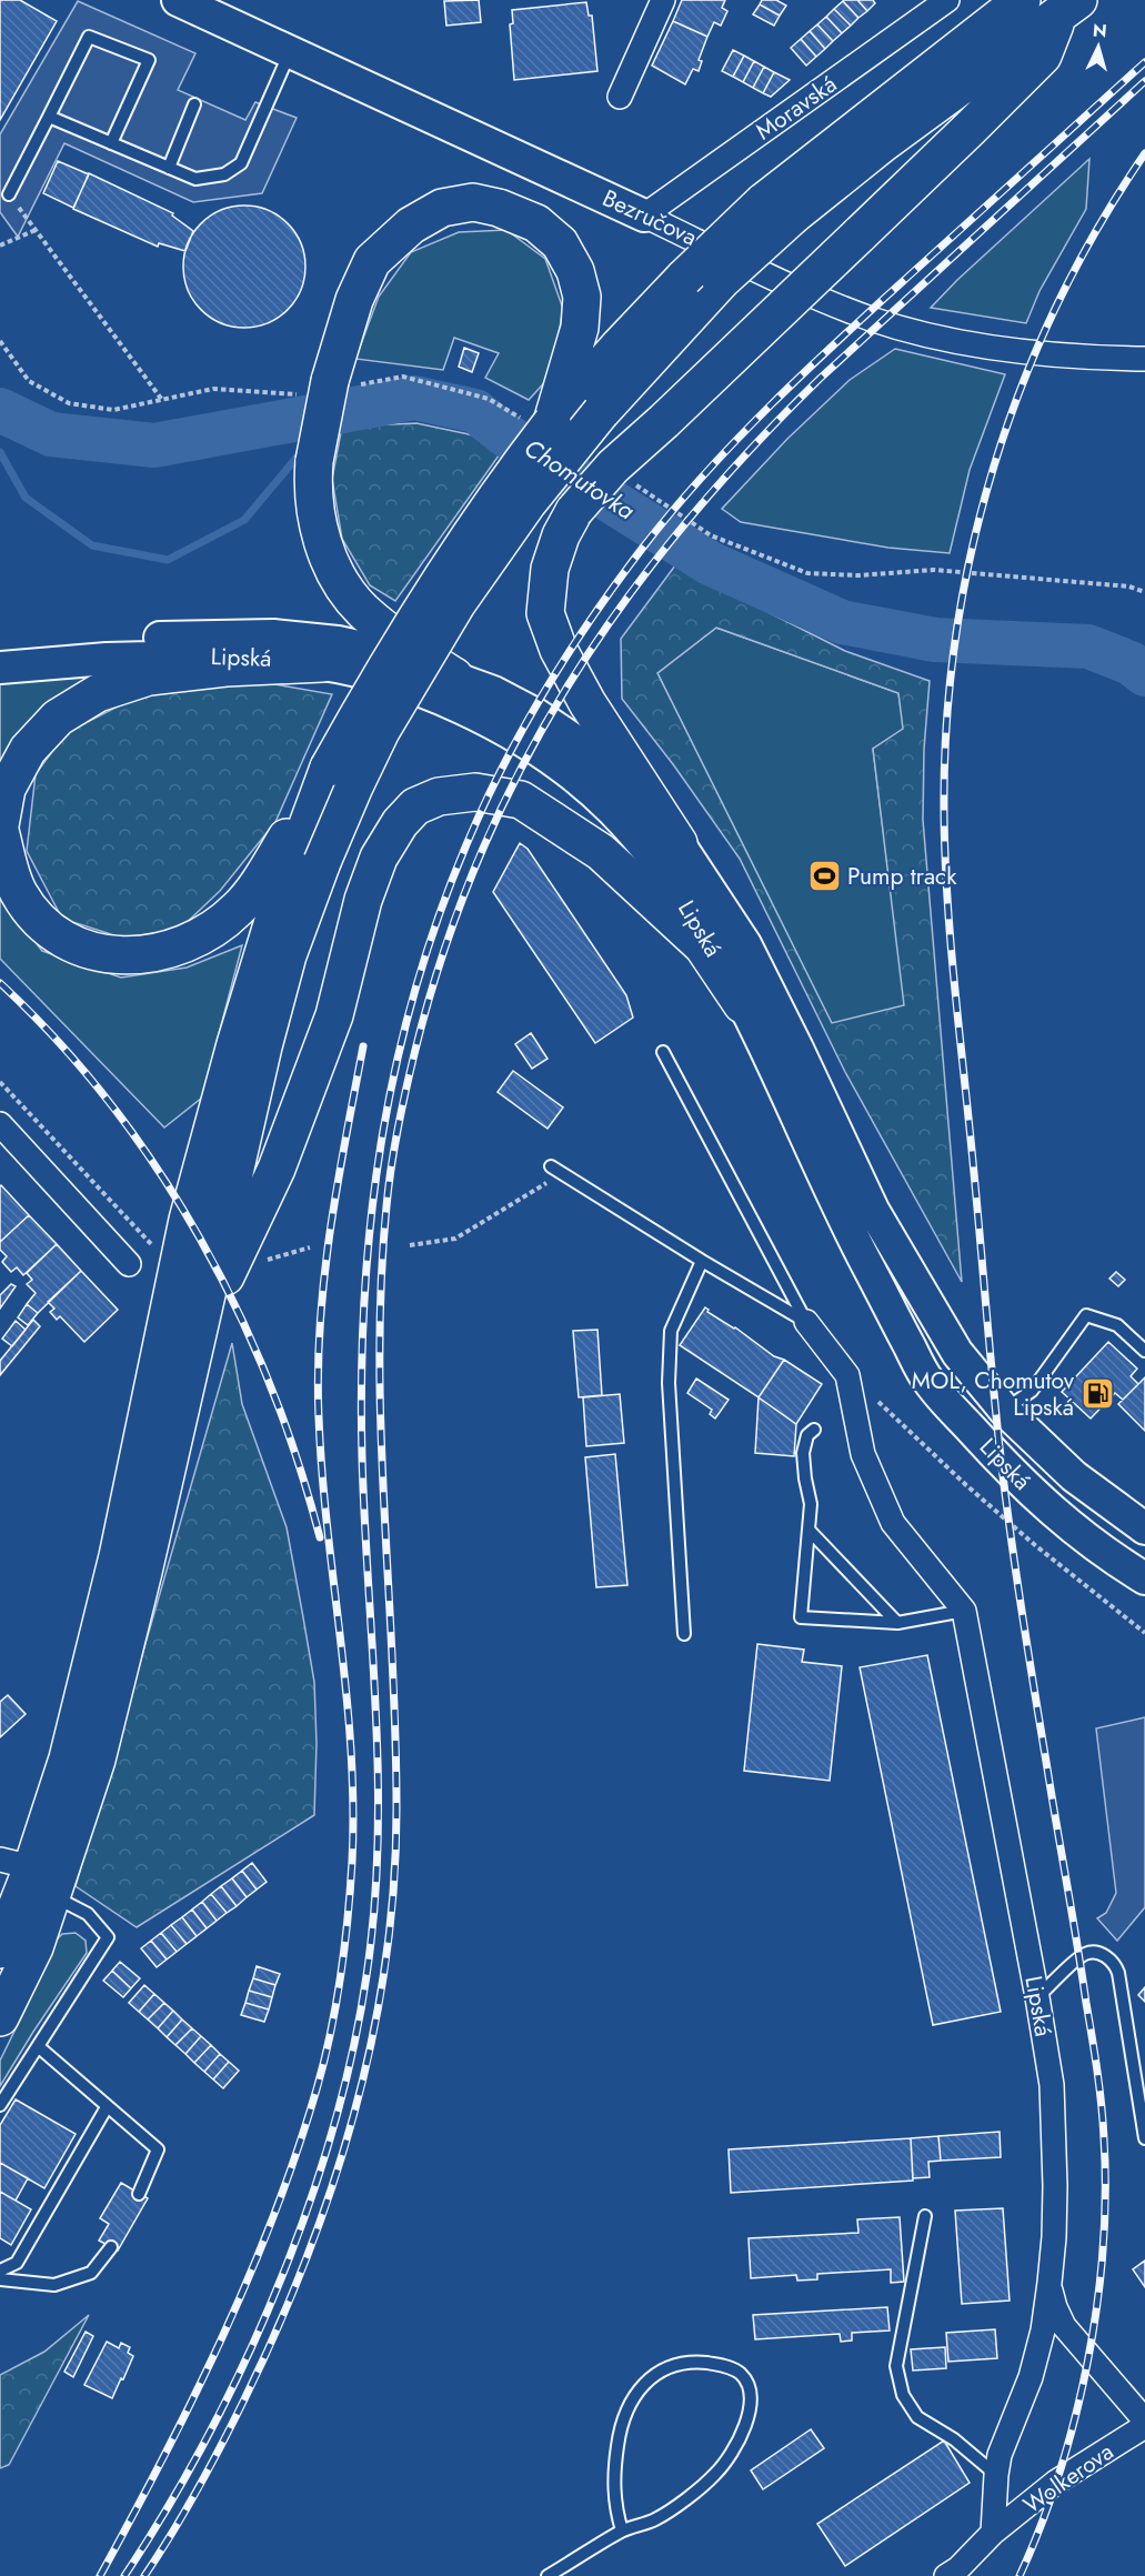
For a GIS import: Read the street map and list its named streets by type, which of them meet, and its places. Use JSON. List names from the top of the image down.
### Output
{
  "streets": {
    "main road": ["Bezručova", "Lipská"],
    "street": ["Moravská", "Wolkerova"]
  },
  "crossings": [
    ["Moravská", "Bezručova"],
    ["Lipská", "Wolkerova"]
  ],
  "water": ["Chomutovka"],
  "places": {
    "sports": ["Pump track"],
    "fuel station": ["MOL, Chomutov Lipská"]
  },
  "north": "top"
}
